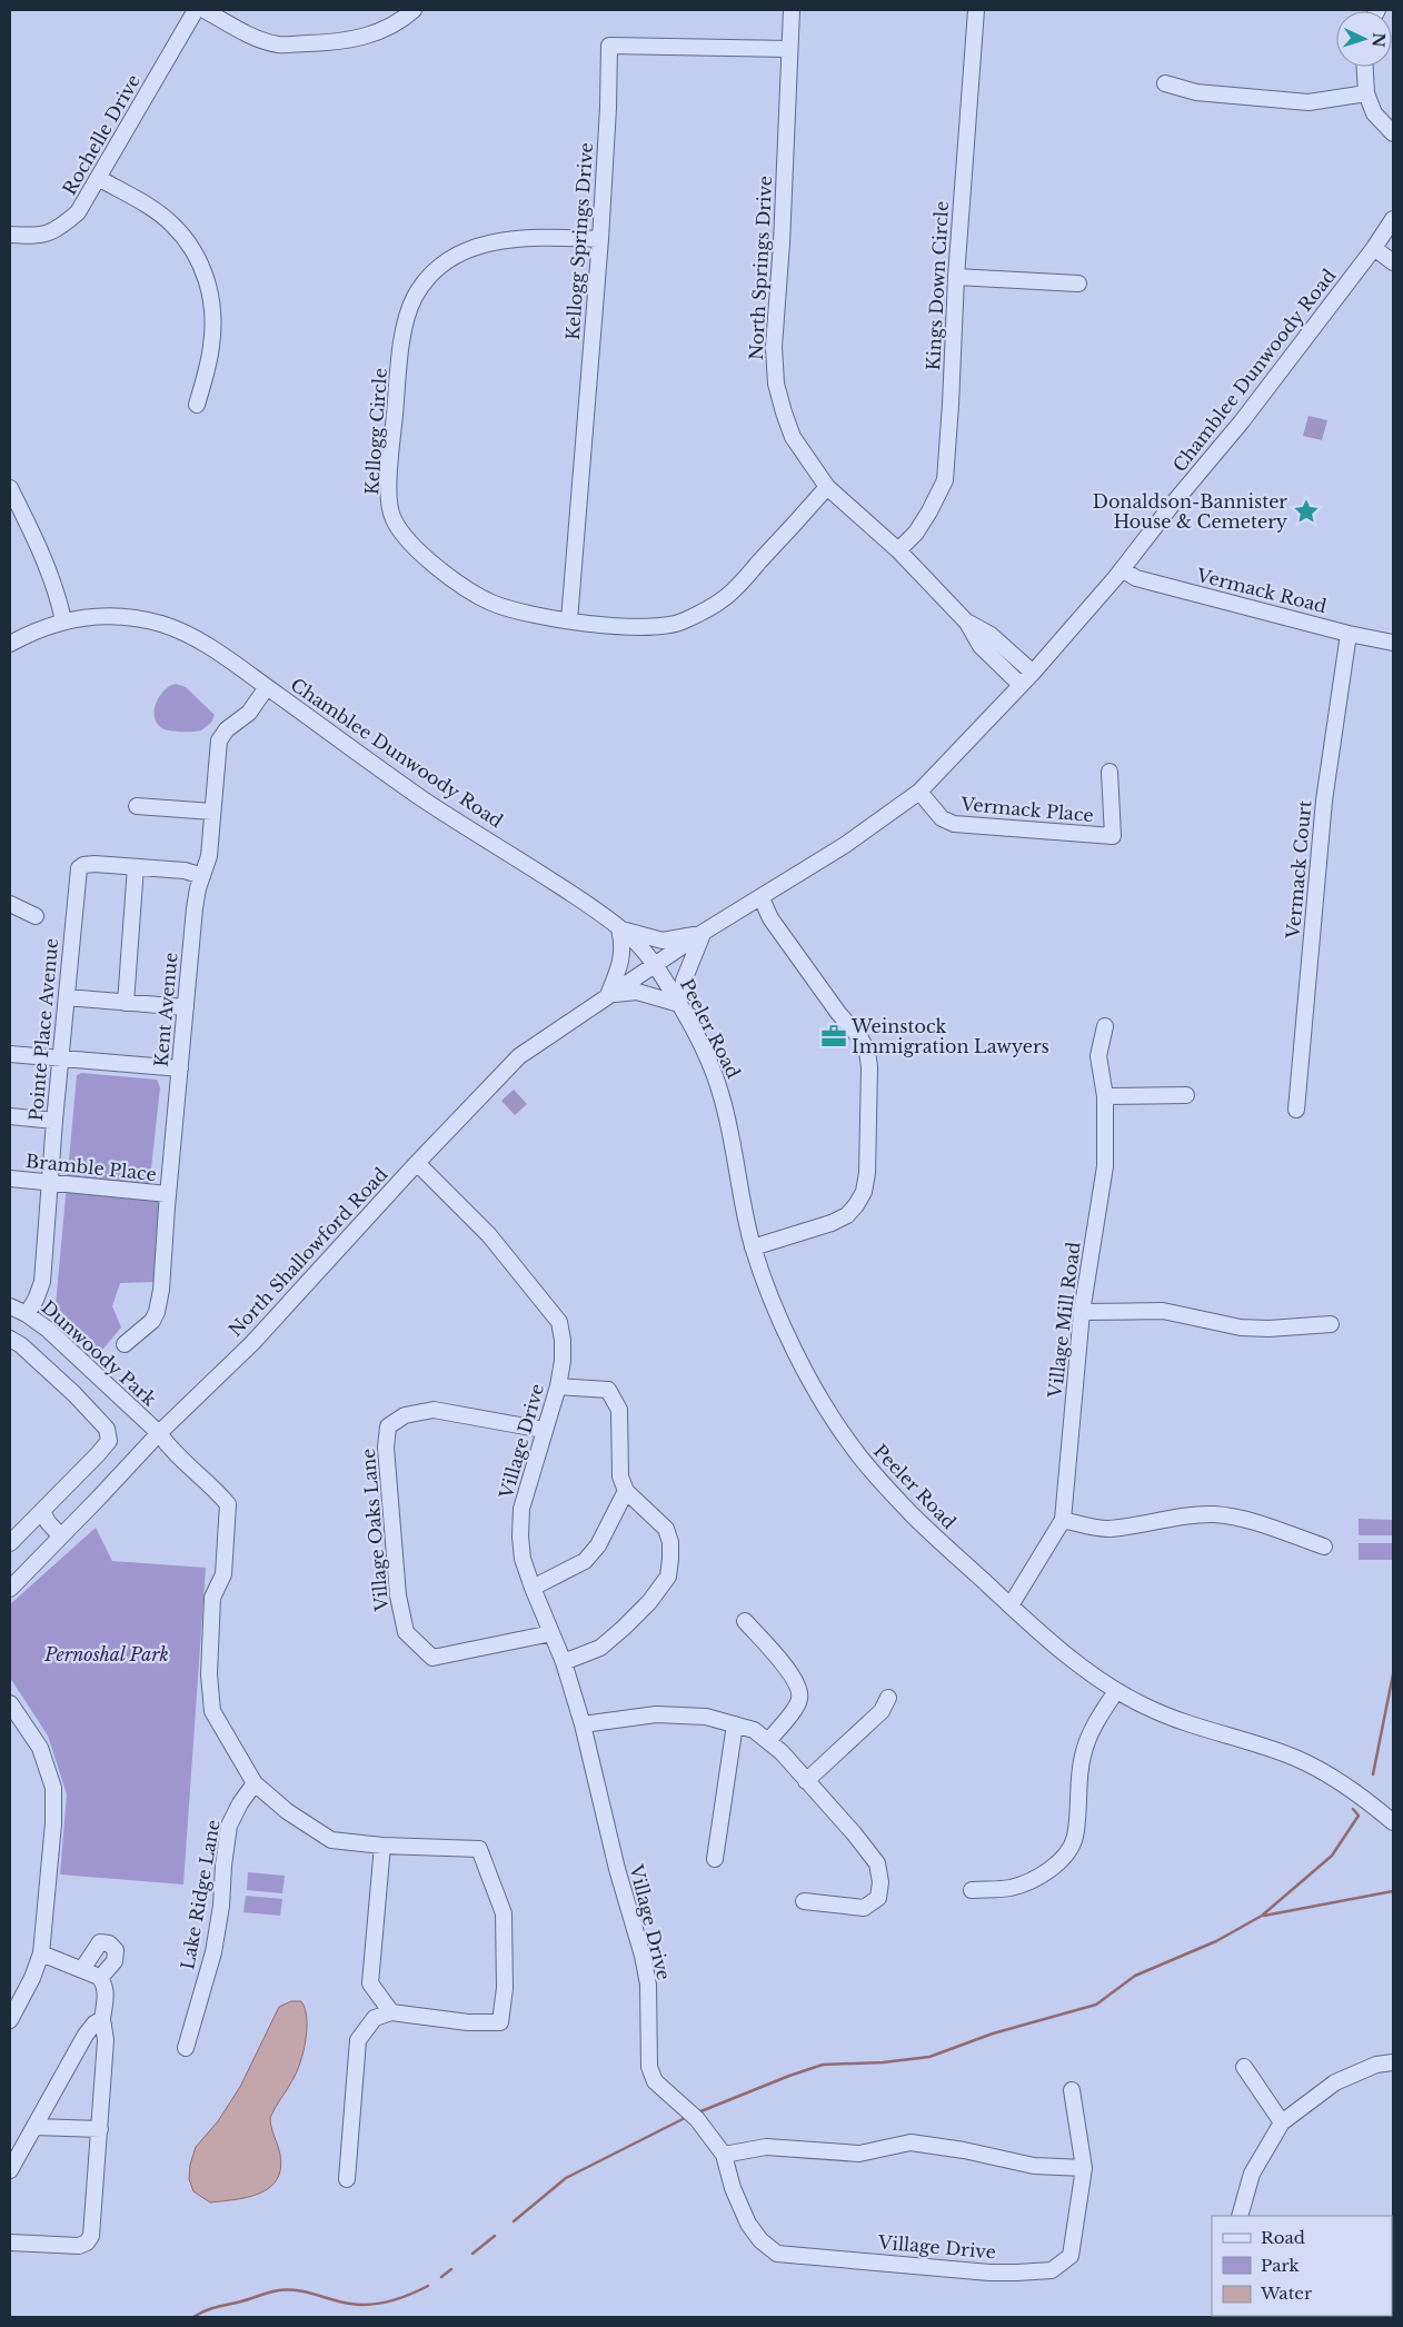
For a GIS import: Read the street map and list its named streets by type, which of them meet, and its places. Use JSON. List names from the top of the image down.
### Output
{
  "streets": {
    "street": [
      "Rochelle Drive",
      "Kellogg Springs Drive",
      "North Springs Drive",
      "Kings Down Circle",
      "Chamblee Dunwoody Road",
      "Kellogg Circle",
      "Vermack Road",
      "Vermack Place",
      "Vermack Court",
      "Kent Avenue",
      "Peeler Road",
      "Pointe Place Avenue",
      "Bramble Place",
      "North Shallowford Road",
      "Village Mill Road",
      "Dunwoody Park",
      "Village Drive",
      "Village Oaks Lane",
      "Lake Ridge Lane"
    ]
  },
  "crossings": [
    ["Kellogg Springs Drive", "North Springs Drive"],
    ["Kellogg Springs Drive", "Kellogg Circle"],
    ["North Springs Drive", "Kings Down Circle"],
    ["North Springs Drive", "Chamblee Dunwoody Road"],
    ["North Springs Drive", "Kellogg Circle"],
    ["Chamblee Dunwoody Road", "Vermack Road"],
    ["Chamblee Dunwoody Road", "Vermack Place"],
    ["Chamblee Dunwoody Road", "Kent Avenue"],
    ["Chamblee Dunwoody Road", "Peeler Road"],
    ["Chamblee Dunwoody Road", "North Shallowford Road"],
    ["Vermack Road", "Vermack Court"],
    ["Kent Avenue", "Pointe Place Avenue"],
    ["Kent Avenue", "Bramble Place"],
    ["Peeler Road", "North Shallowford Road"],
    ["Peeler Road", "Village Mill Road"],
    ["Pointe Place Avenue", "Bramble Place"],
    ["Pointe Place Avenue", "Dunwoody Park"],
    ["North Shallowford Road", "Dunwoody Park"],
    ["North Shallowford Road", "Village Drive"],
    ["Village Drive", "Village Oaks Lane"]
  ],
  "parks": ["Pernoshal Park"],
  "places": {
    "place": ["Donaldson-Bannister House & Cemetery"],
    "office": ["Weinstock Immigration Lawyers"]
  },
  "legend": ["Road", "Park", "Water"],
  "north": "right"
}
